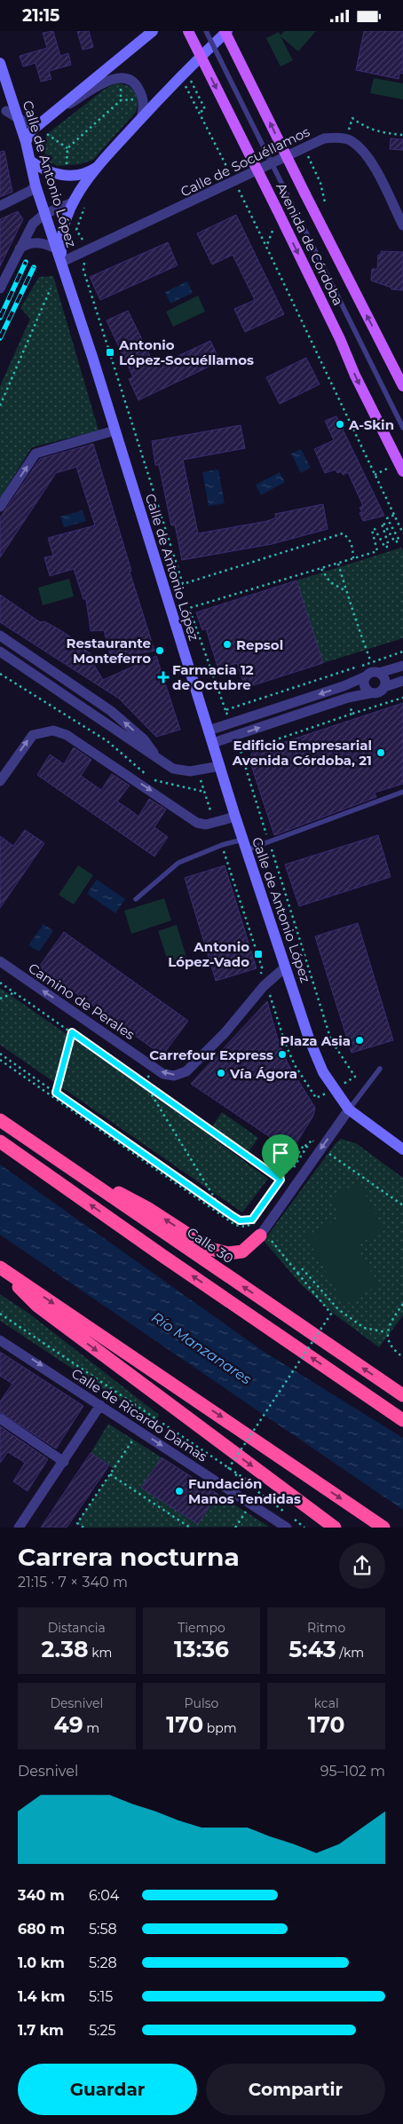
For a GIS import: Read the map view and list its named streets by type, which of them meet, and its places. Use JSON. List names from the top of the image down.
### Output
{
  "streets": {
    "highway": ["Calle 30"],
    "main road": ["Avenida de Córdoba"],
    "street": [
      "Calle de Socuéllamos",
      "Calle de Antonio López",
      "Camino de Perales",
      "Calle de Ricardo Damas"
    ]
  },
  "crossings": [
    ["Calle de Socuéllamos", "Calle de Antonio López"],
    ["Calle de Antonio López", "Camino de Perales"]
  ],
  "one_way": ["Calle de Ricardo Damas"],
  "water": ["Río Manzanares"],
  "places": {
    "transit": ["Antonio López-Socuéllamos", "Antonio López-Vado"],
    "other": [
      "A-Skin",
      "Repsol",
      "Restaurante Monteferro",
      "Edificio Empresarial Avenida Córdoba, 21",
      "Plaza Asia",
      "Carrefour Express",
      "Vía Ágora",
      "Fundación Manos Tendidas"
    ],
    "health": ["Farmacia 12 de Octubre"]
  },
  "page": {
    "status": "21:15",
    "heading": ["Carrera nocturna", "21:15 · 7 × 340 m"],
    "stats": [
      ["Distancia", "2.38 km"],
      ["Tiempo", "13:36"],
      ["Ritmo", "5:43 /km"],
      ["Desnivel", "49 m"],
      ["Pulso", "170 bpm"],
      ["kcal", "170"]
    ],
    "chart": ["Desnivel", "95–102 m"],
    "list": [
      {
        "name": "340 m",
        "note": "6:04"
      },
      {
        "name": "680 m",
        "note": "5:58"
      },
      {
        "name": "1.0 km",
        "note": "5:28"
      },
      {
        "name": "1.4 km",
        "note": "5:15"
      },
      {
        "name": "1.7 km",
        "note": "5:25"
      }
    ],
    "buttons": ["Guardar", "Compartir"]
  }
}
